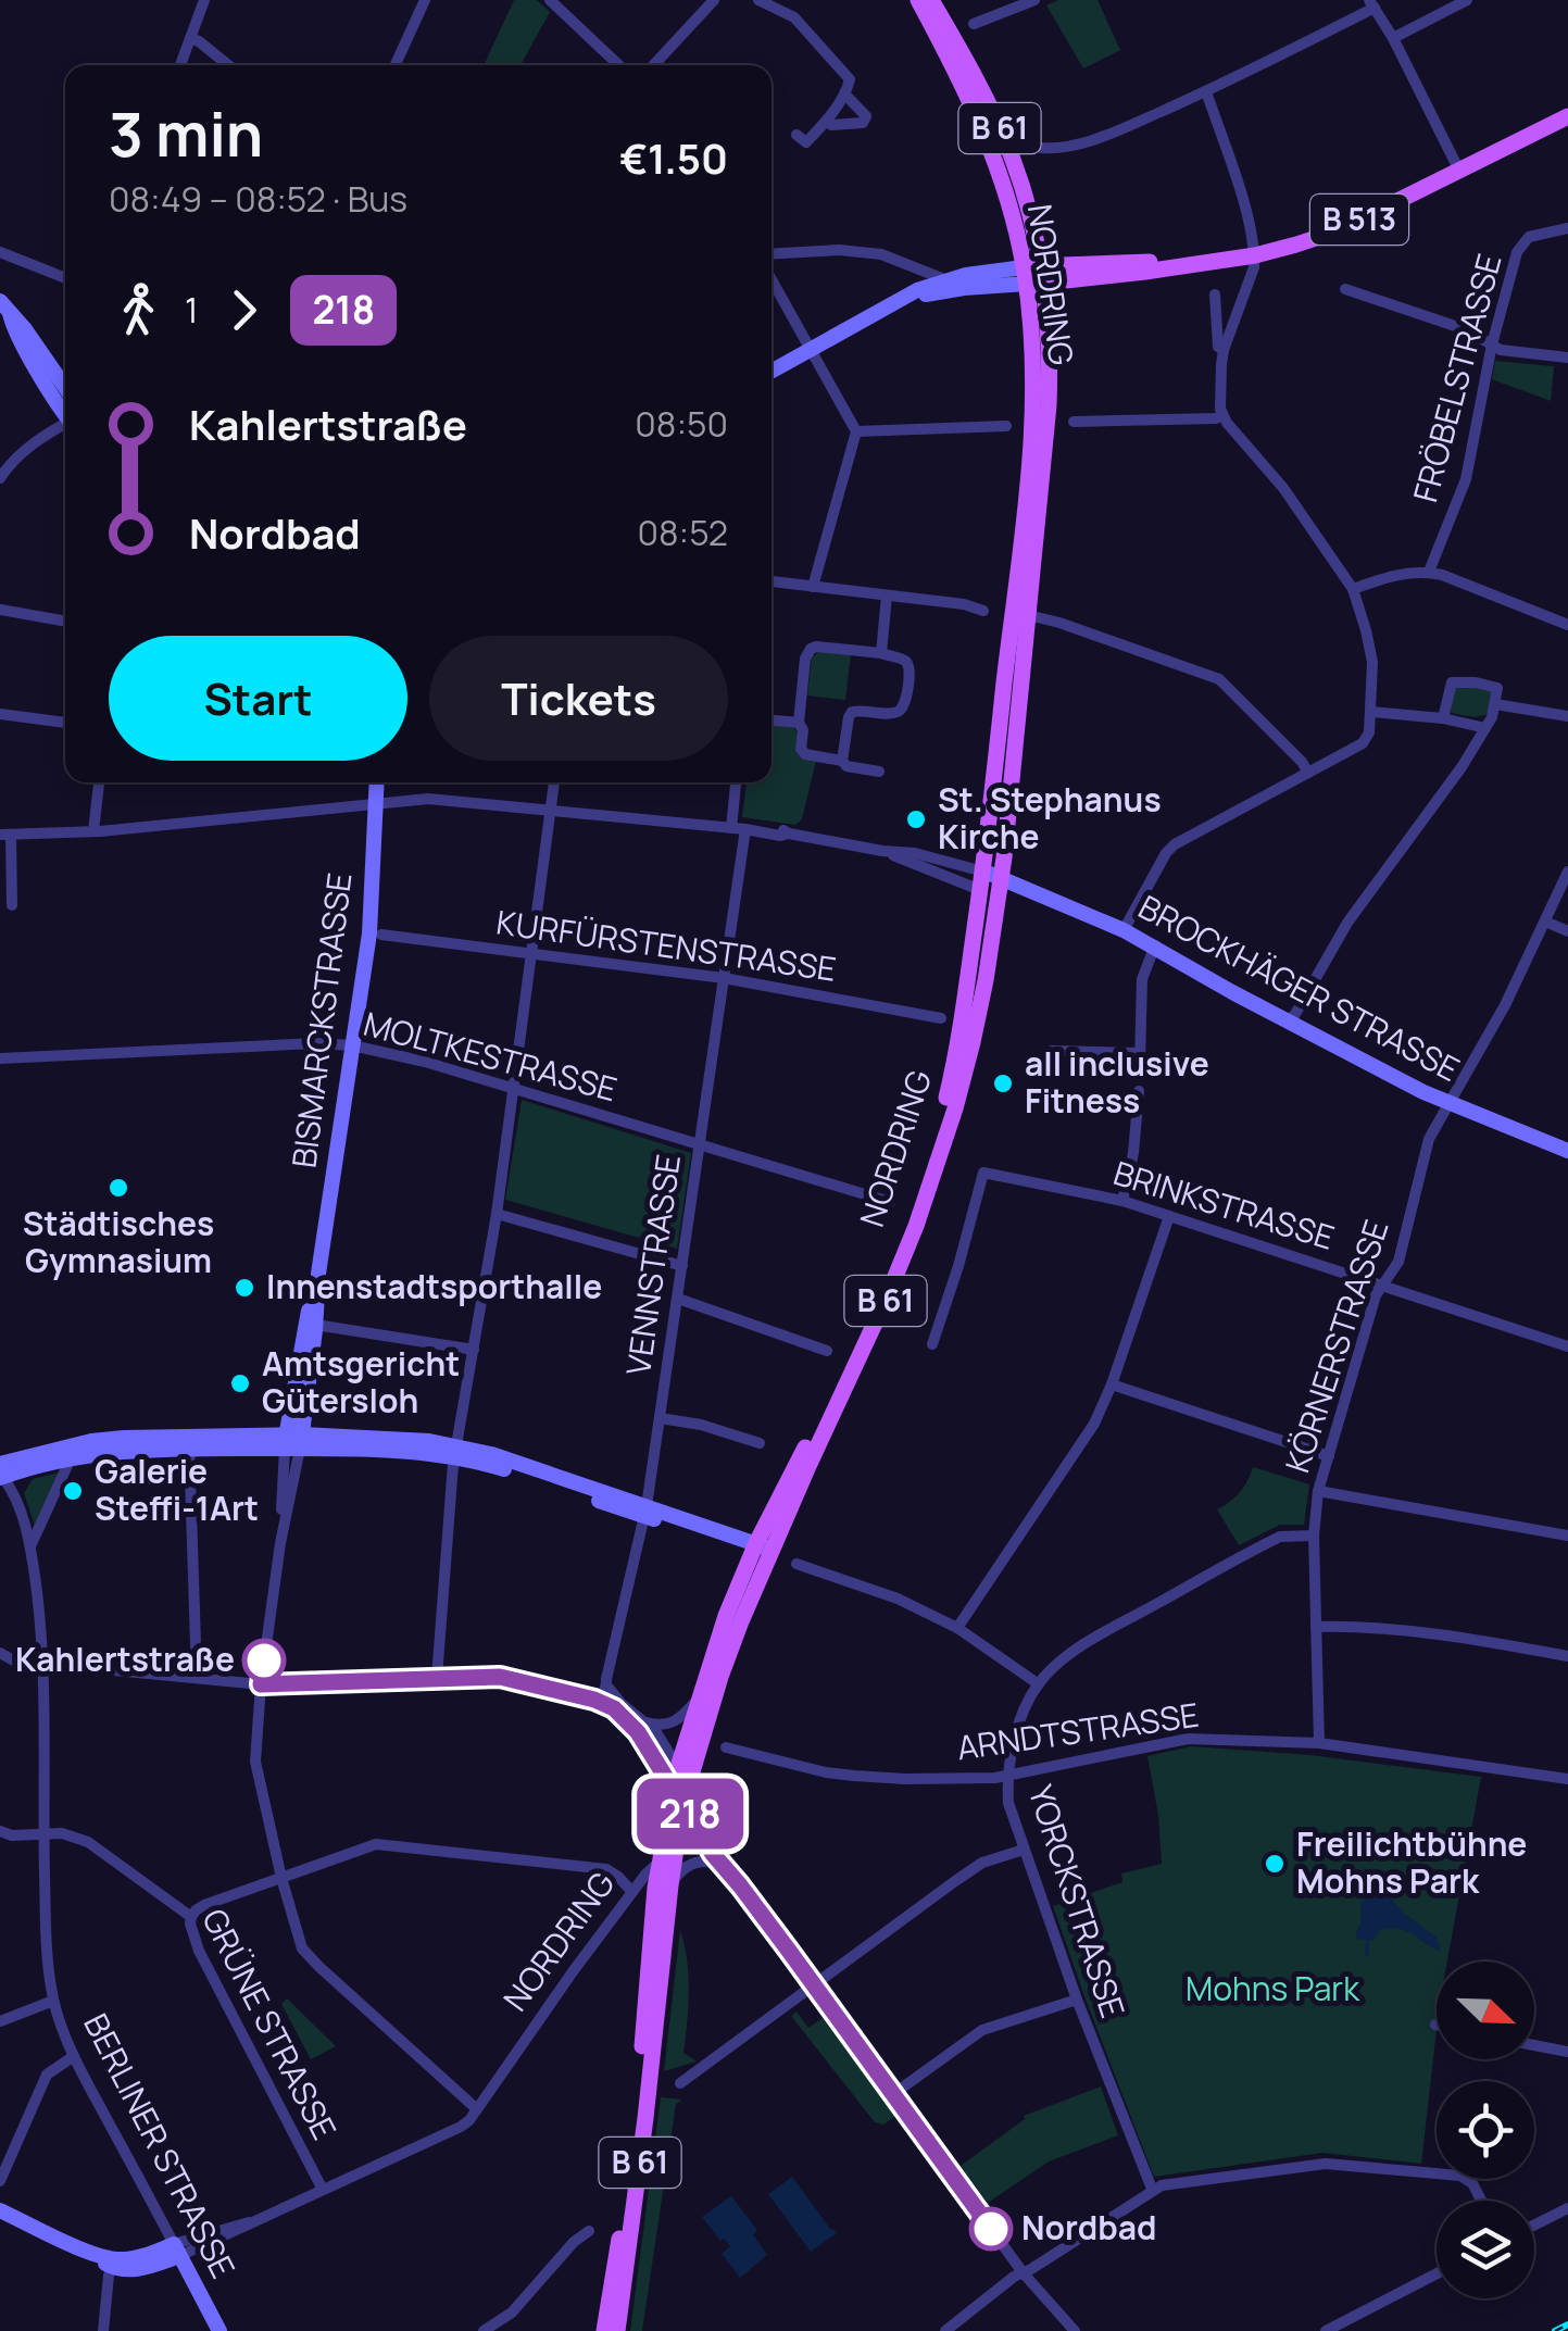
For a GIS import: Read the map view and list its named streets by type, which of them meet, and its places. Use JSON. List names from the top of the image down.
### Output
{
  "streets": {
    "main road": [
      "B 61",
      "B 513",
      "NORDRING",
      "BROCKHÄGER STRASSE",
      "BISMARCKSTRASSE",
      "BERLINER STRASSE"
    ],
    "street": [
      "FRÖBELSTRASSE",
      "KURFÜRSTENSTRASSE",
      "MOLTKESTRASSE",
      "BRINKSTRASSE",
      "VENNSTRASSE",
      "KÖRNERSTRASSE",
      "ARNDTSTRASSE",
      "YORCKSTRASSE",
      "GRÜNE STRASSE"
    ]
  },
  "crossings": [
    ["B 61", "NORDRING"],
    ["B 513", "NORDRING"],
    ["NORDRING", "BROCKHÄGER STRASSE"],
    ["NORDRING", "BISMARCKSTRASSE"],
    ["NORDRING", "GRÜNE STRASSE"],
    ["NORDRING", "BERLINER STRASSE"],
    ["KURFÜRSTENSTRASSE", "VENNSTRASSE"],
    ["BROCKHÄGER STRASSE", "KÖRNERSTRASSE"],
    ["BISMARCKSTRASSE", "MOLTKESTRASSE"],
    ["MOLTKESTRASSE", "VENNSTRASSE"],
    ["BRINKSTRASSE", "KÖRNERSTRASSE"],
    ["KÖRNERSTRASSE", "ARNDTSTRASSE"],
    ["KÖRNERSTRASSE", "YORCKSTRASSE"],
    ["ARNDTSTRASSE", "YORCKSTRASSE"],
    ["GRÜNE STRASSE", "BERLINER STRASSE"]
  ],
  "parks": ["Mohns Park"],
  "places": [
    "St. Stephanus Kirche",
    "all inclusive Fitness",
    "Städtisches Gymnasium",
    "Innenstadtsporthalle",
    "Amtsgericht Gütersloh",
    "Galerie Steffi-1Art",
    "Kahlertstraße",
    "Freilichtbühne Mohns Park",
    "Nordbad"
  ],
  "lines": ["bus line 218"],
  "north": "bottom right",
  "page": {
    "on_map": "218",
    "heading": ["3 min", "08:49 – 08:52 · Bus", "€1.50"],
    "legs": ["1", "218"],
    "list": [
      {
        "name": "Kahlertstraße",
        "value": "08:50"
      },
      {
        "name": "Nordbad",
        "value": "08:52"
      }
    ],
    "buttons": ["Start", "Tickets"]
  }
}
